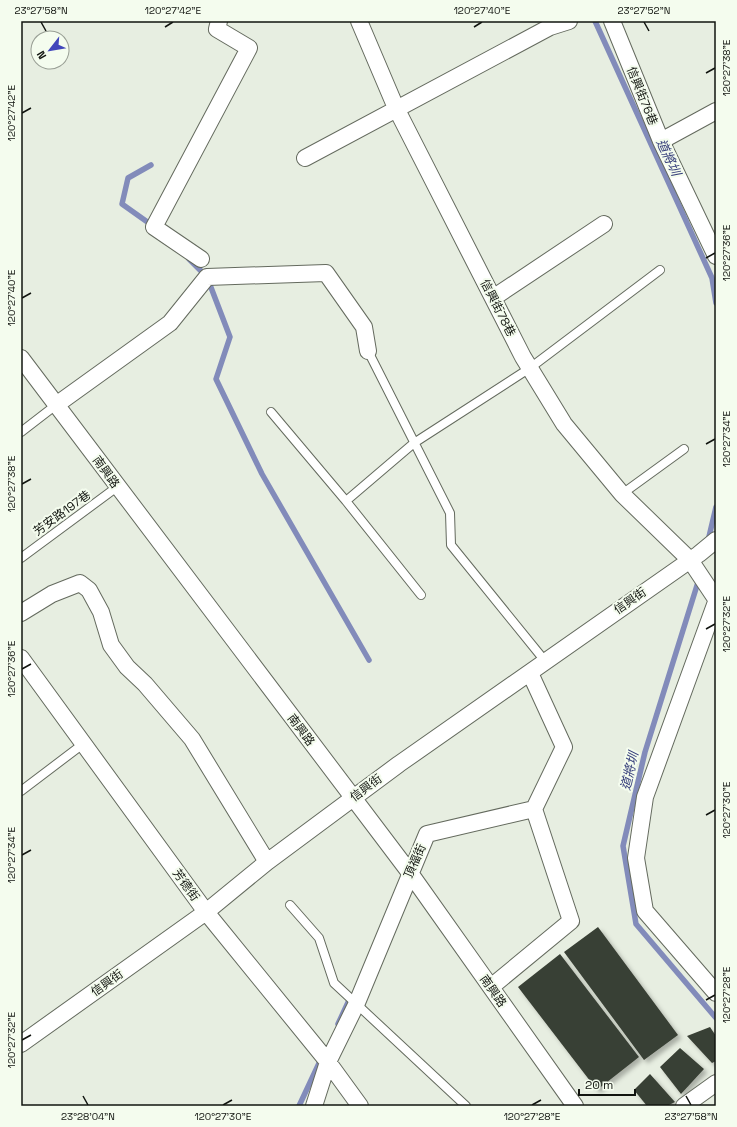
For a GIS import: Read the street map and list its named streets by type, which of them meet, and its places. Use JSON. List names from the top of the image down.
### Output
{
  "streets": {
    "street": [
      "信興街76巷",
      "信興街78巷",
      "南興路",
      "信興街",
      "頂福街",
      "芳德街"
    ],
    "lane": ["芳安路197巷"]
  },
  "crossings": [
    ["信興街78巷", "信興街"],
    ["南興路", "芳安路197巷"],
    ["南興路", "信興街"],
    ["南興路", "頂福街"],
    ["信興街", "芳德街"],
    ["頂福街", "芳德街"]
  ],
  "water": ["道將圳"],
  "scale_bar": "20 m",
  "north": "bottom left",
  "coordinates": [
    "23°27'58\"N",
    "120°27'42\"E",
    "120°27'40\"E",
    "23°27'52\"N",
    "120°27'38\"E",
    "120°27'36\"E",
    "120°27'34\"E",
    "120°27'32\"E",
    "120°27'30\"E",
    "120°27'28\"E",
    "23°28'04\"N"
  ]
}
